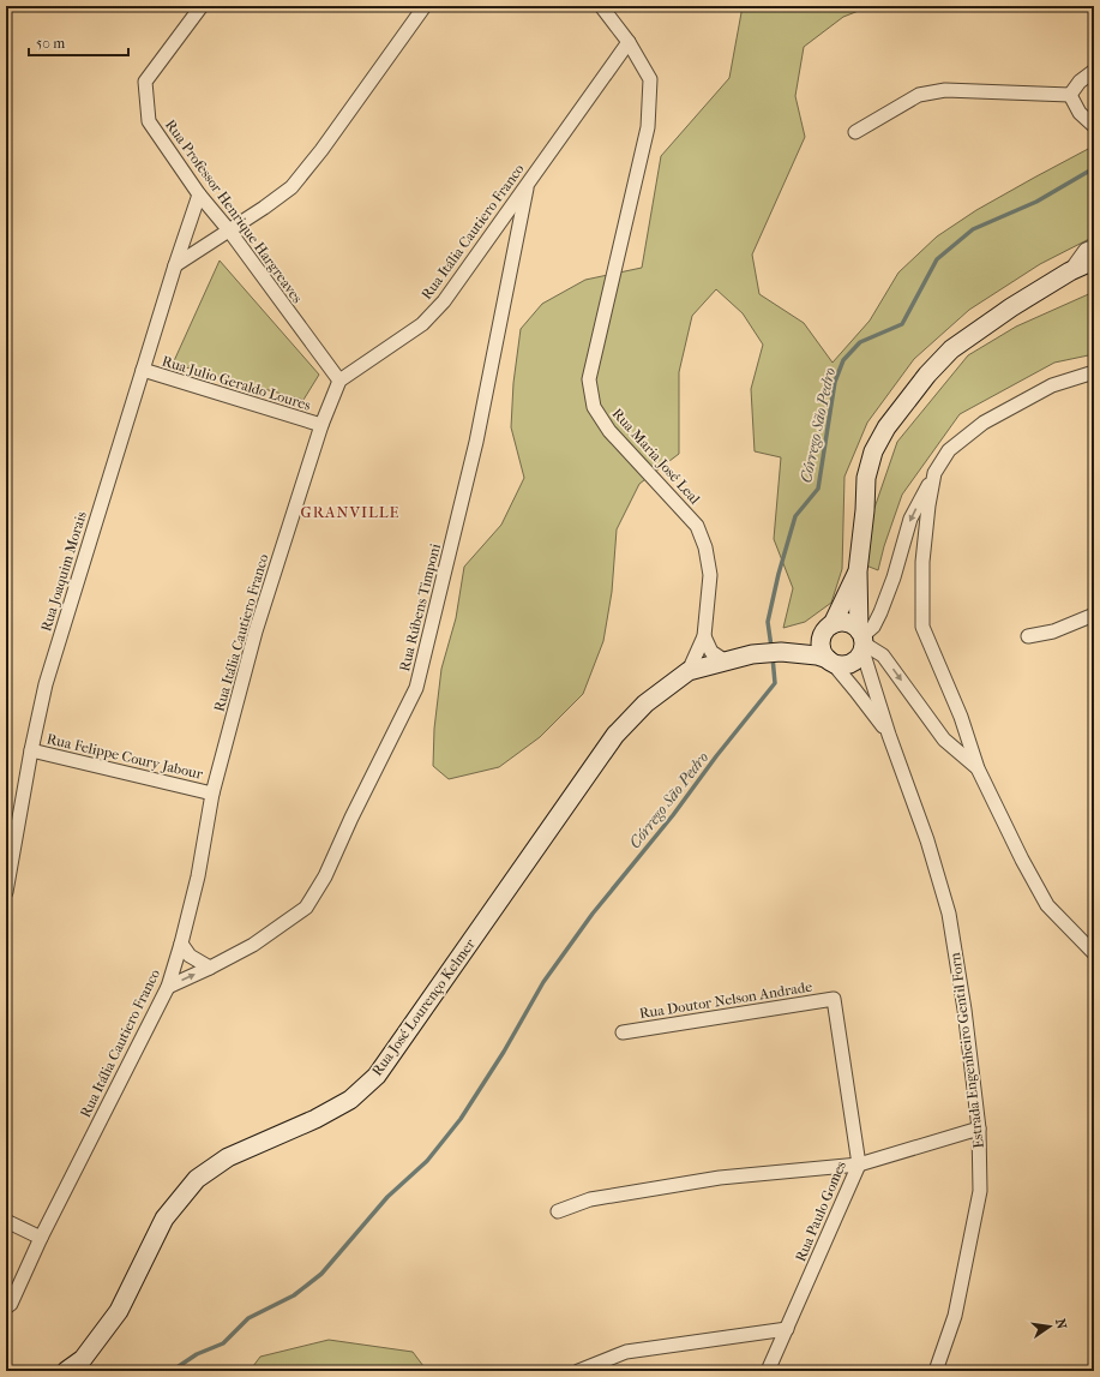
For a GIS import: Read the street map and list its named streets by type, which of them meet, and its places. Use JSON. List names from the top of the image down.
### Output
{
  "streets": {
    "main road": ["Rua José Lourenço Kelmer", "Estrada Engenheiro Gentil Forn"],
    "street": [
      "Rua Professor Henrique Hargreaves",
      "Rua Itália Cautiero Franco",
      "Rua Julio Geraldo Loures",
      "Rua Maria José Leal",
      "Rua Joaquim Morais",
      "Rua Rúbens Timponi",
      "Rua Felippe Coury Jabour",
      "Rua Doutor Nelson Andrade",
      "Rua Paulo Gomes"
    ]
  },
  "crossings": [
    ["Rua Professor Henrique Hargreaves", "Rua Itália Cautiero Franco"],
    ["Rua Professor Henrique Hargreaves", "Rua Joaquim Morais"],
    ["Rua Itália Cautiero Franco", "Rua Julio Geraldo Loures"],
    ["Rua Itália Cautiero Franco", "Rua Maria José Leal"],
    ["Rua Itália Cautiero Franco", "Rua Rúbens Timponi"],
    ["Rua Itália Cautiero Franco", "Rua Felippe Coury Jabour"],
    ["Rua Julio Geraldo Loures", "Rua Joaquim Morais"],
    ["Rua Maria José Leal", "Rua José Lourenço Kelmer"],
    ["Rua Joaquim Morais", "Rua Felippe Coury Jabour"],
    ["Rua Doutor Nelson Andrade", "Rua Paulo Gomes"],
    ["Rua José Lourenço Kelmer", "Estrada Engenheiro Gentil Forn"]
  ],
  "districts": ["GRANVILLE"],
  "water": ["Córrego São Pedro"],
  "scale_bar": "50 m",
  "north": "right"
}
